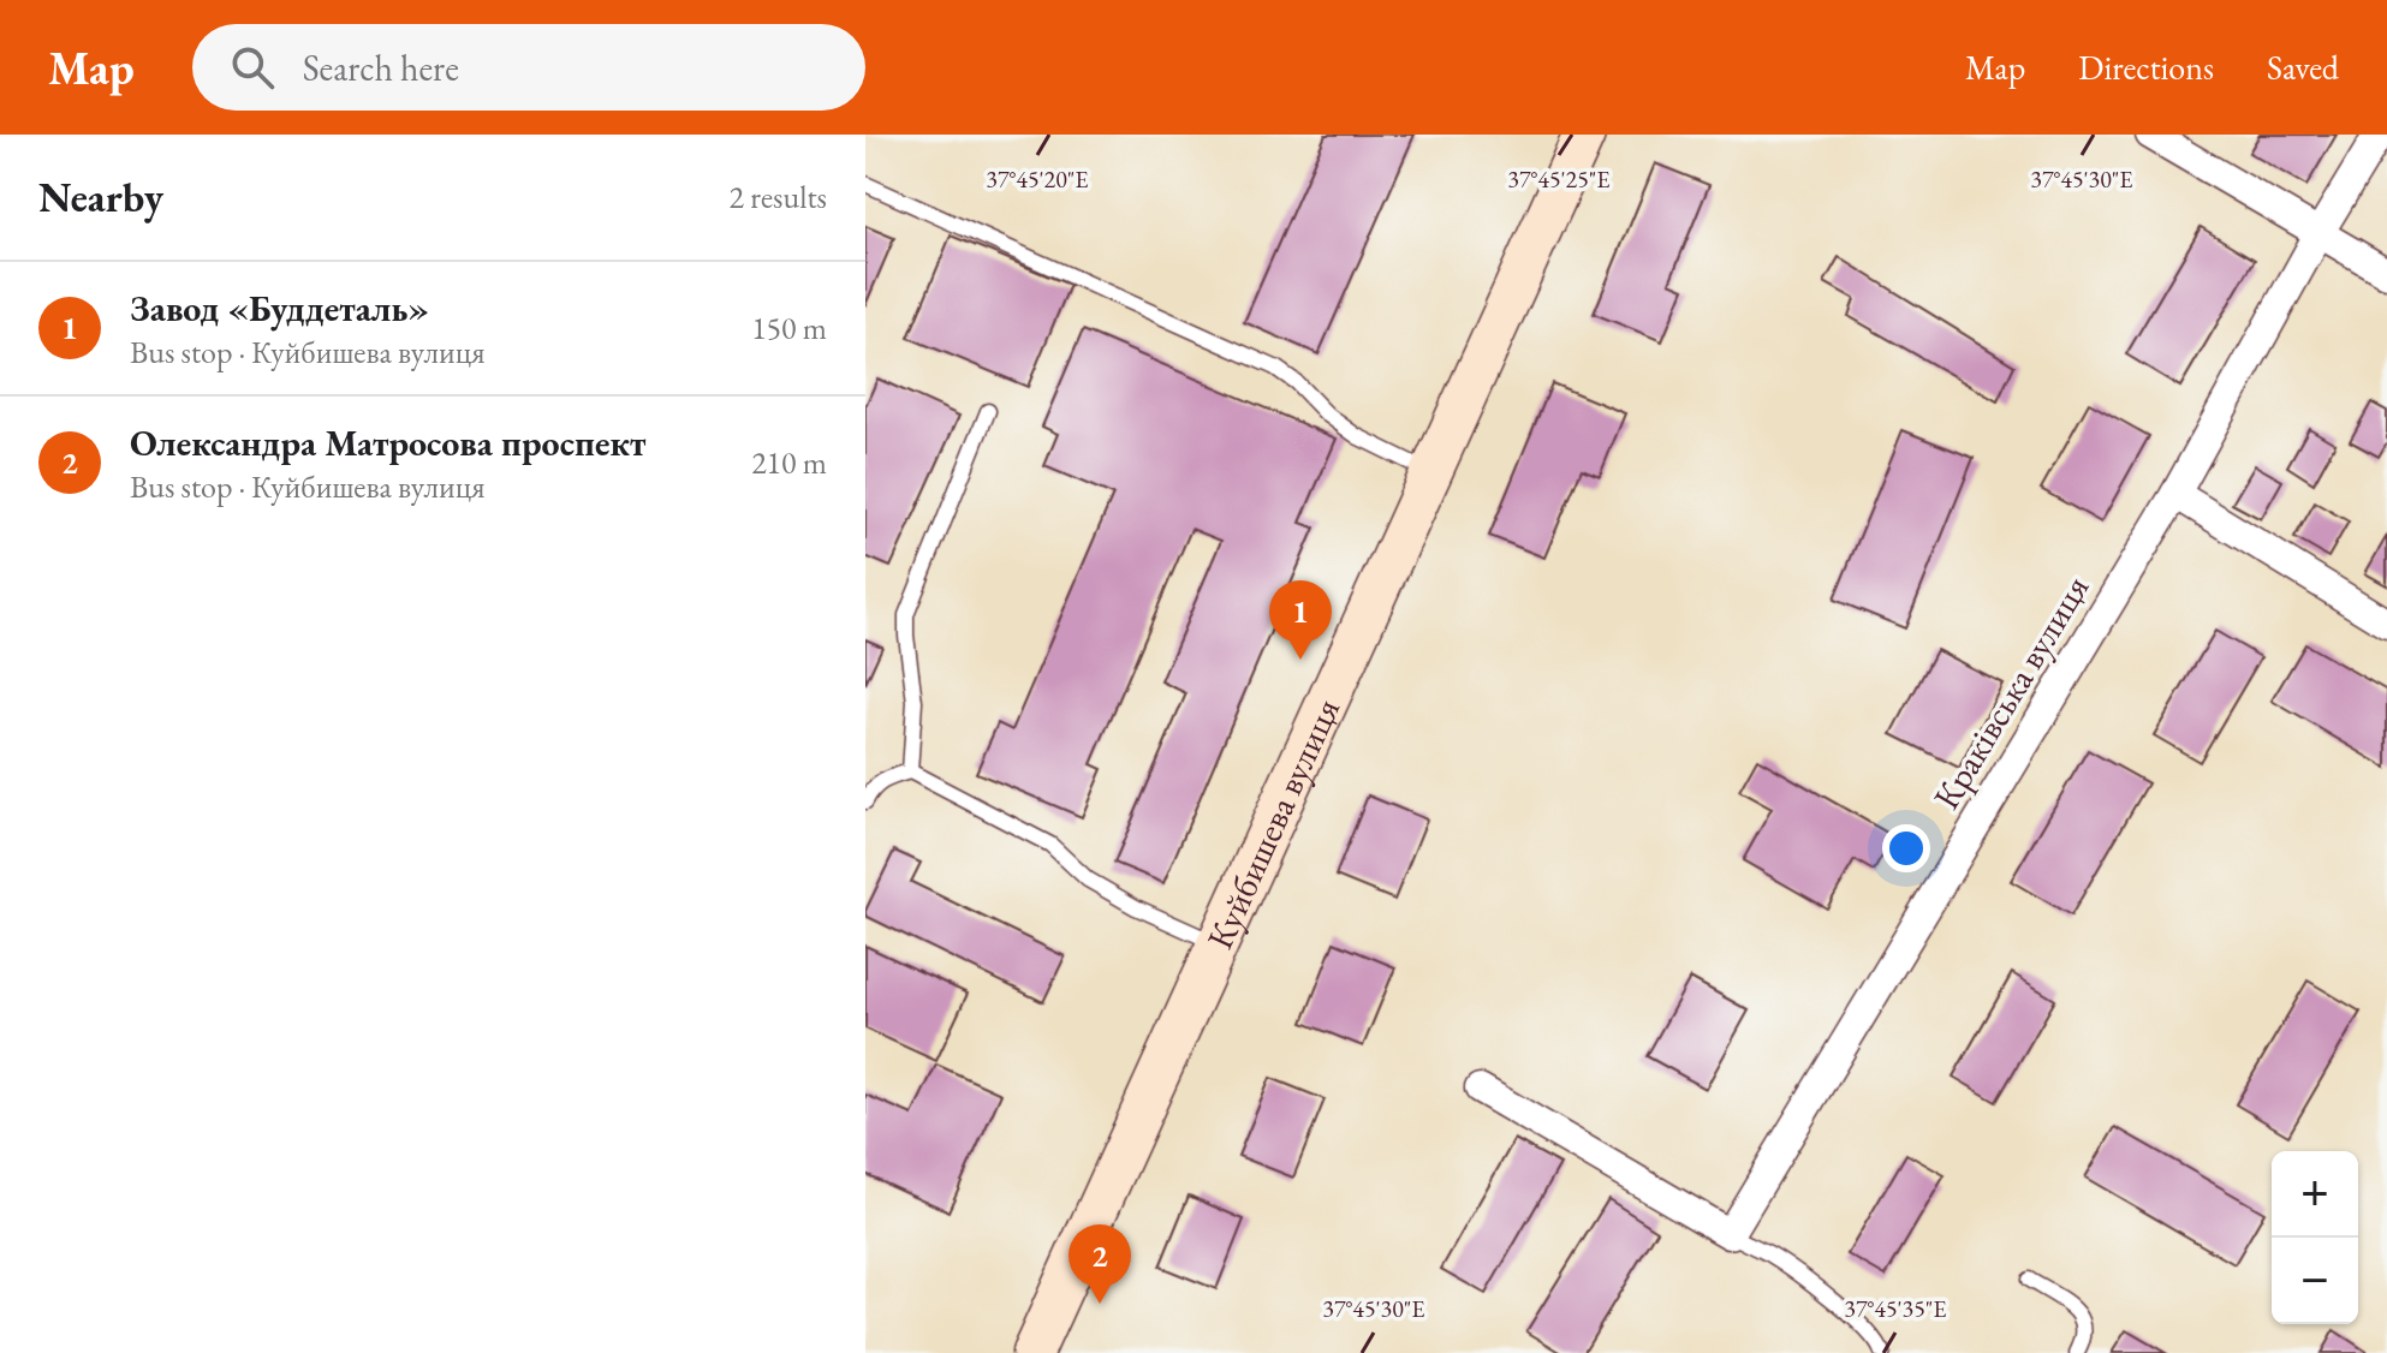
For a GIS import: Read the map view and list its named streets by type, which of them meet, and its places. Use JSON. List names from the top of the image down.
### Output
{
  "streets": {
    "main road": ["Куйбишева вулиця"],
    "street": ["Краківська вулиця"]
  },
  "page": {
    "header": "Map",
    "search": "Search here",
    "nav": ["Map", "Directions", "Saved"],
    "heading": ["Nearby", "2 results"],
    "list": [
      {
        "mark": "1",
        "name": "Завод «Буддеталь»",
        "note": "Bus stop · Куйбишева вулиця",
        "value": "150 m"
      },
      {
        "mark": "2",
        "name": "Олександра Матросова проспект",
        "note": "Bus stop · Куйбишева вулиця",
        "value": "210 m"
      }
    ],
    "pins": ["1", "2"],
    "map_buttons": ["+", "−"]
  },
  "coordinates": [
    "37°45'20\"E",
    "37°45'25\"E",
    "37°45'30\"E",
    "37°45'35\"E"
  ]
}
